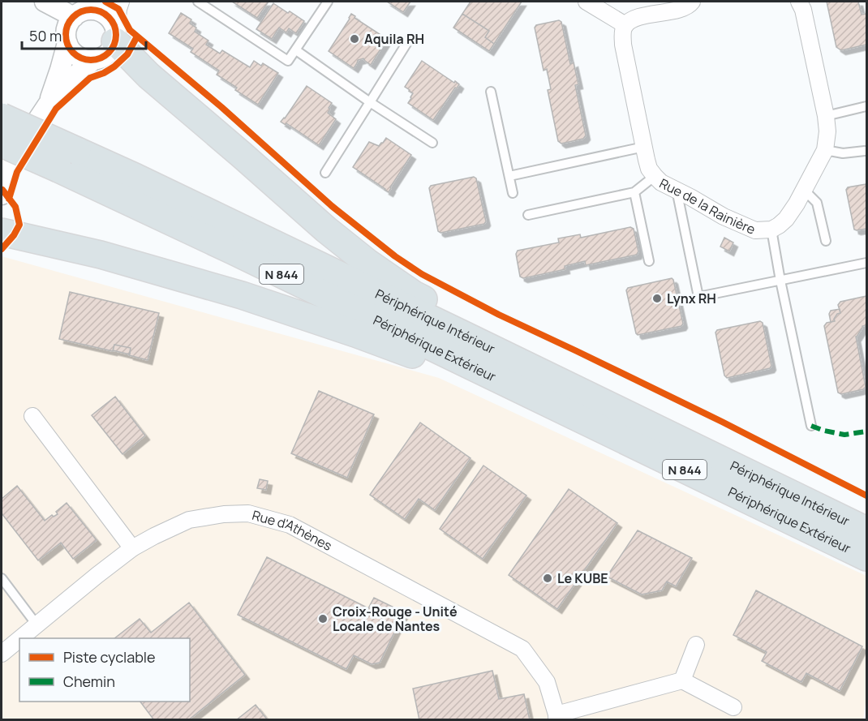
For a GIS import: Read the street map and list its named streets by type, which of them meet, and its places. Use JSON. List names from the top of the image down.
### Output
{
  "streets": {
    "highway": ["N 844", "Périphérique Intérieur", "Périphérique Extérieur"],
    "street": ["Rue de la Rainière", "Rue d'Athènes"]
  },
  "crossings": [
    ["Périphérique Intérieur", "Périphérique Extérieur"]
  ],
  "places": [
    "Aquila RH",
    "Lynx RH",
    "Le KUBE",
    "Croix-Rouge - Unité Locale de Nantes"
  ],
  "legend": ["Piste cyclable", "Chemin"],
  "scale_bar": "50 m"
}
